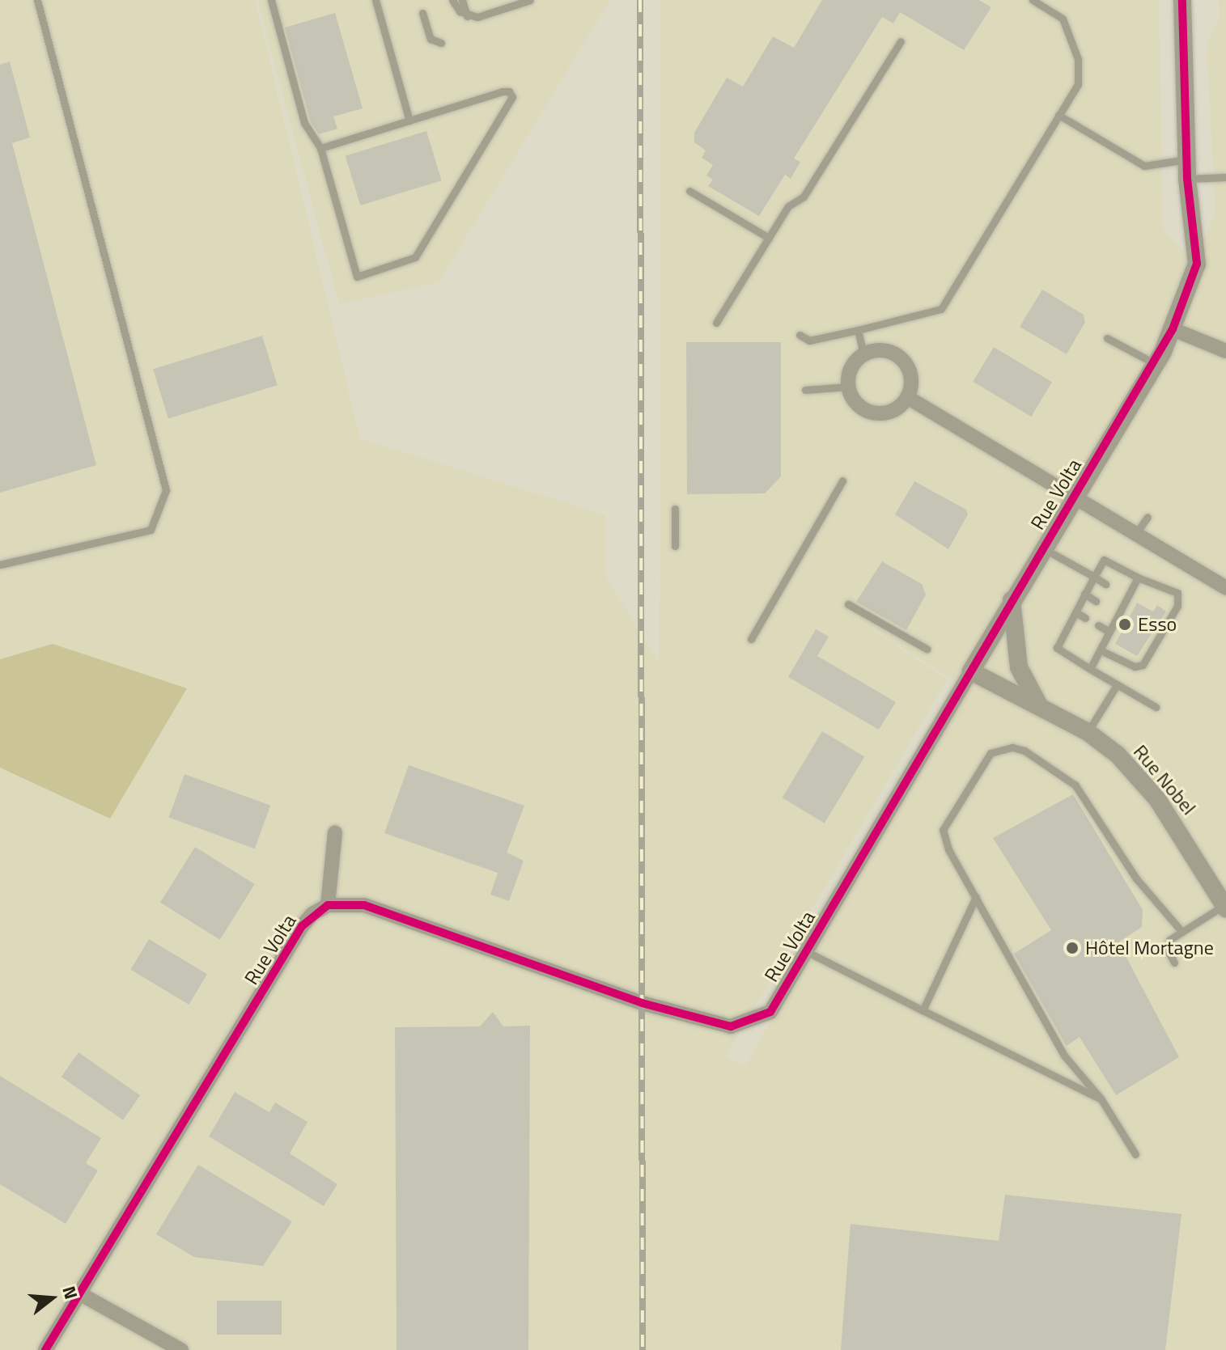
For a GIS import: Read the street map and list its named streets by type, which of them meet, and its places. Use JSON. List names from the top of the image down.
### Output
{
  "streets": {
    "street": ["Rue Volta", "Rue Nobel"]
  },
  "crossings": [
    ["Rue Volta", "Rue Nobel"]
  ],
  "places": ["Esso", "Hôtel Mortagne"],
  "north": "right"
}
